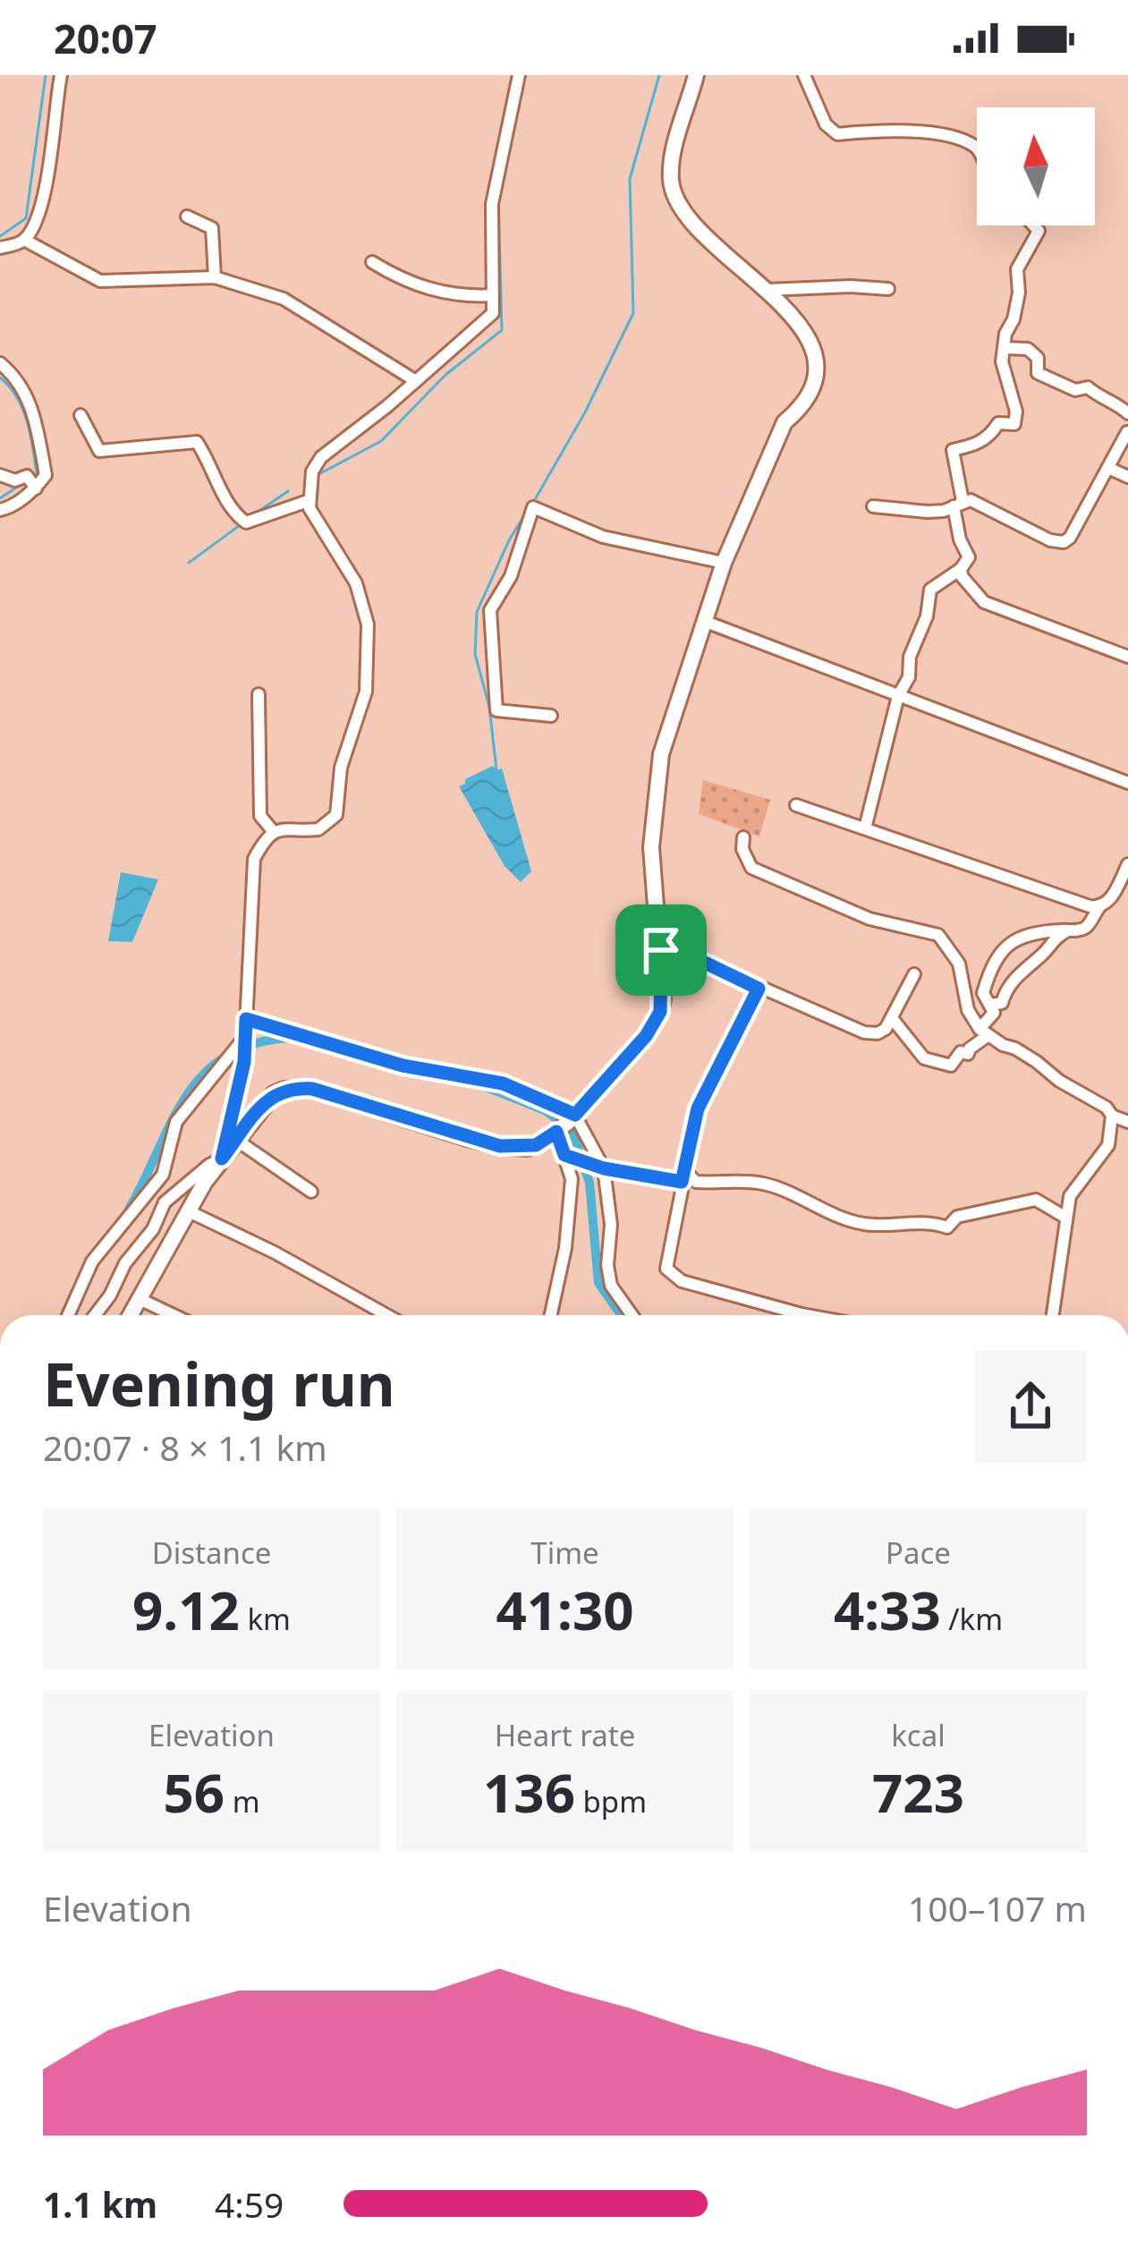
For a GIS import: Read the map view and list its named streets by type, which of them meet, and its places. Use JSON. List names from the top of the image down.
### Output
{
  "north": "top",
  "page": {
    "status": "20:07",
    "heading": ["Evening run", "20:07 · 8 × 1.1 km"],
    "stats": [
      ["Distance", "9.12 km"],
      ["Time", "41:30"],
      ["Pace", "4:33 /km"],
      ["Elevation", "56 m"],
      ["Heart rate", "136 bpm"],
      ["kcal", "723"]
    ],
    "chart": ["Elevation", "100–107 m"],
    "list": [
      {
        "name": "1.1 km",
        "note": "4:59"
      }
    ]
  }
}
